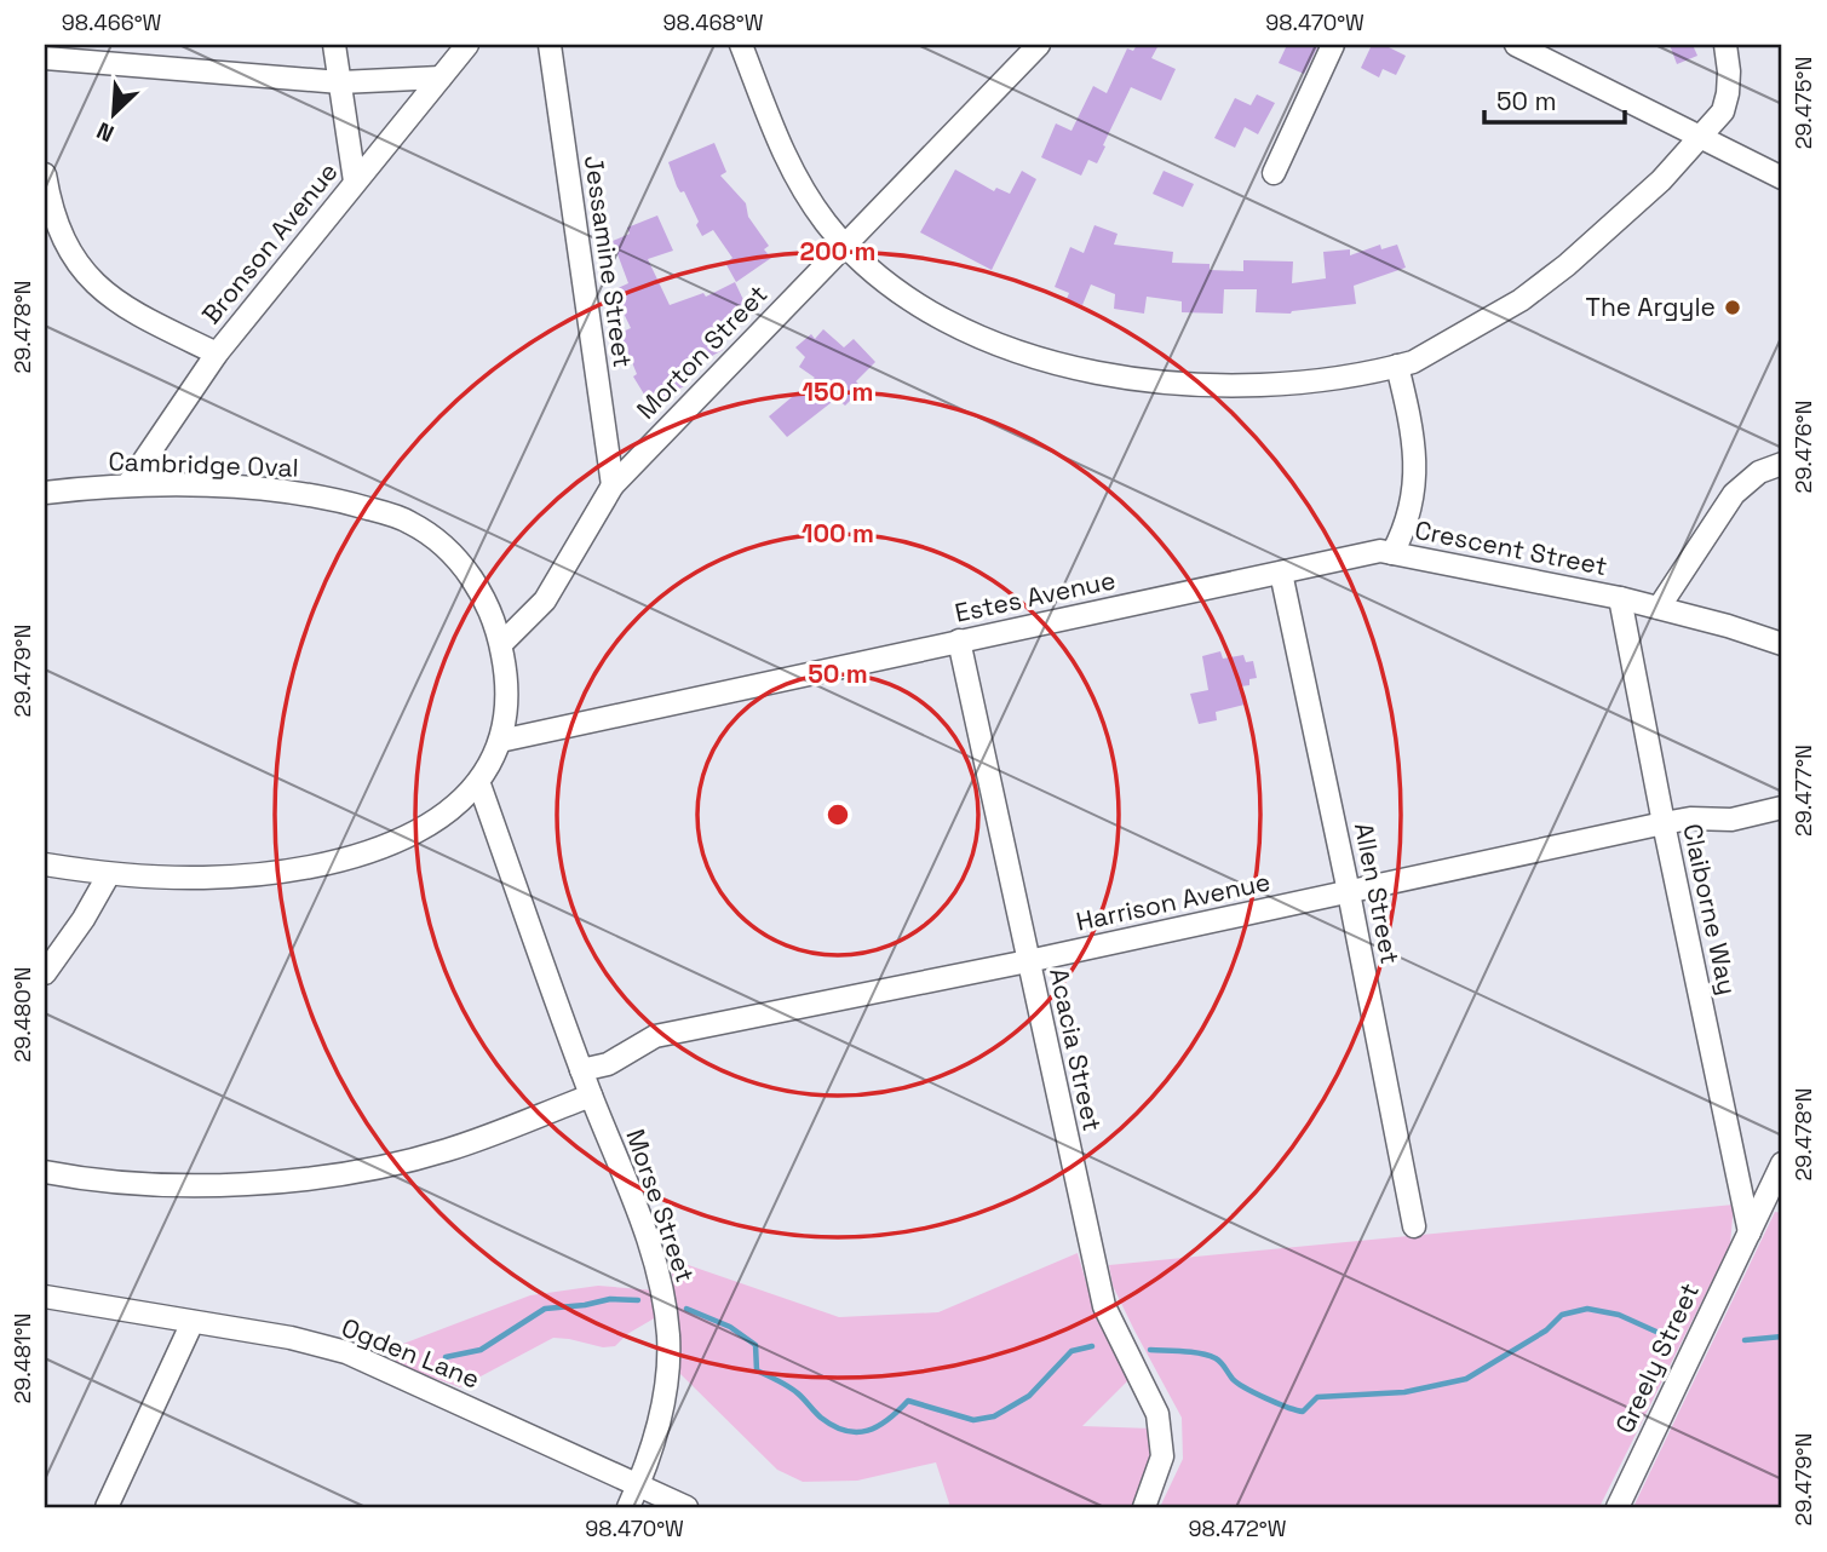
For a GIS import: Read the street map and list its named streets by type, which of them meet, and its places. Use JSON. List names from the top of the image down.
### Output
{
  "streets": {
    "street": [
      "Bronson Avenue",
      "Jessamine Street",
      "Morton Street",
      "Cambridge Oval",
      "Crescent Street",
      "Estes Avenue",
      "Allen Street",
      "Harrison Avenue",
      "Claiborne Way",
      "Acacia Street",
      "Morse Street",
      "Ogden Lane",
      "Greely Street"
    ]
  },
  "crossings": [
    ["Bronson Avenue", "Cambridge Oval"],
    ["Jessamine Street", "Morton Street"],
    ["Morton Street", "Cambridge Oval"],
    ["Cambridge Oval", "Estes Avenue"],
    ["Crescent Street", "Estes Avenue"],
    ["Crescent Street", "Claiborne Way"],
    ["Estes Avenue", "Allen Street"],
    ["Estes Avenue", "Acacia Street"],
    ["Allen Street", "Harrison Avenue"],
    ["Harrison Avenue", "Claiborne Way"],
    ["Harrison Avenue", "Acacia Street"],
    ["Harrison Avenue", "Morse Street"],
    ["Claiborne Way", "Greely Street"],
    ["Morse Street", "Ogden Lane"]
  ],
  "places": ["The Argyle"],
  "scale_bar": "50 m",
  "north": "bottom left",
  "coordinates": [
    "98.466°W",
    "98.468°W",
    "98.470°W",
    "29.475°N",
    "29.478°N",
    "29.476°N",
    "29.479°N",
    "29.477°N",
    "29.480°N",
    "29.481°N",
    "98.472°W"
  ],
  "rings": [
    "200 m",
    "150 m",
    "100 m",
    "50 m"
  ]
}
